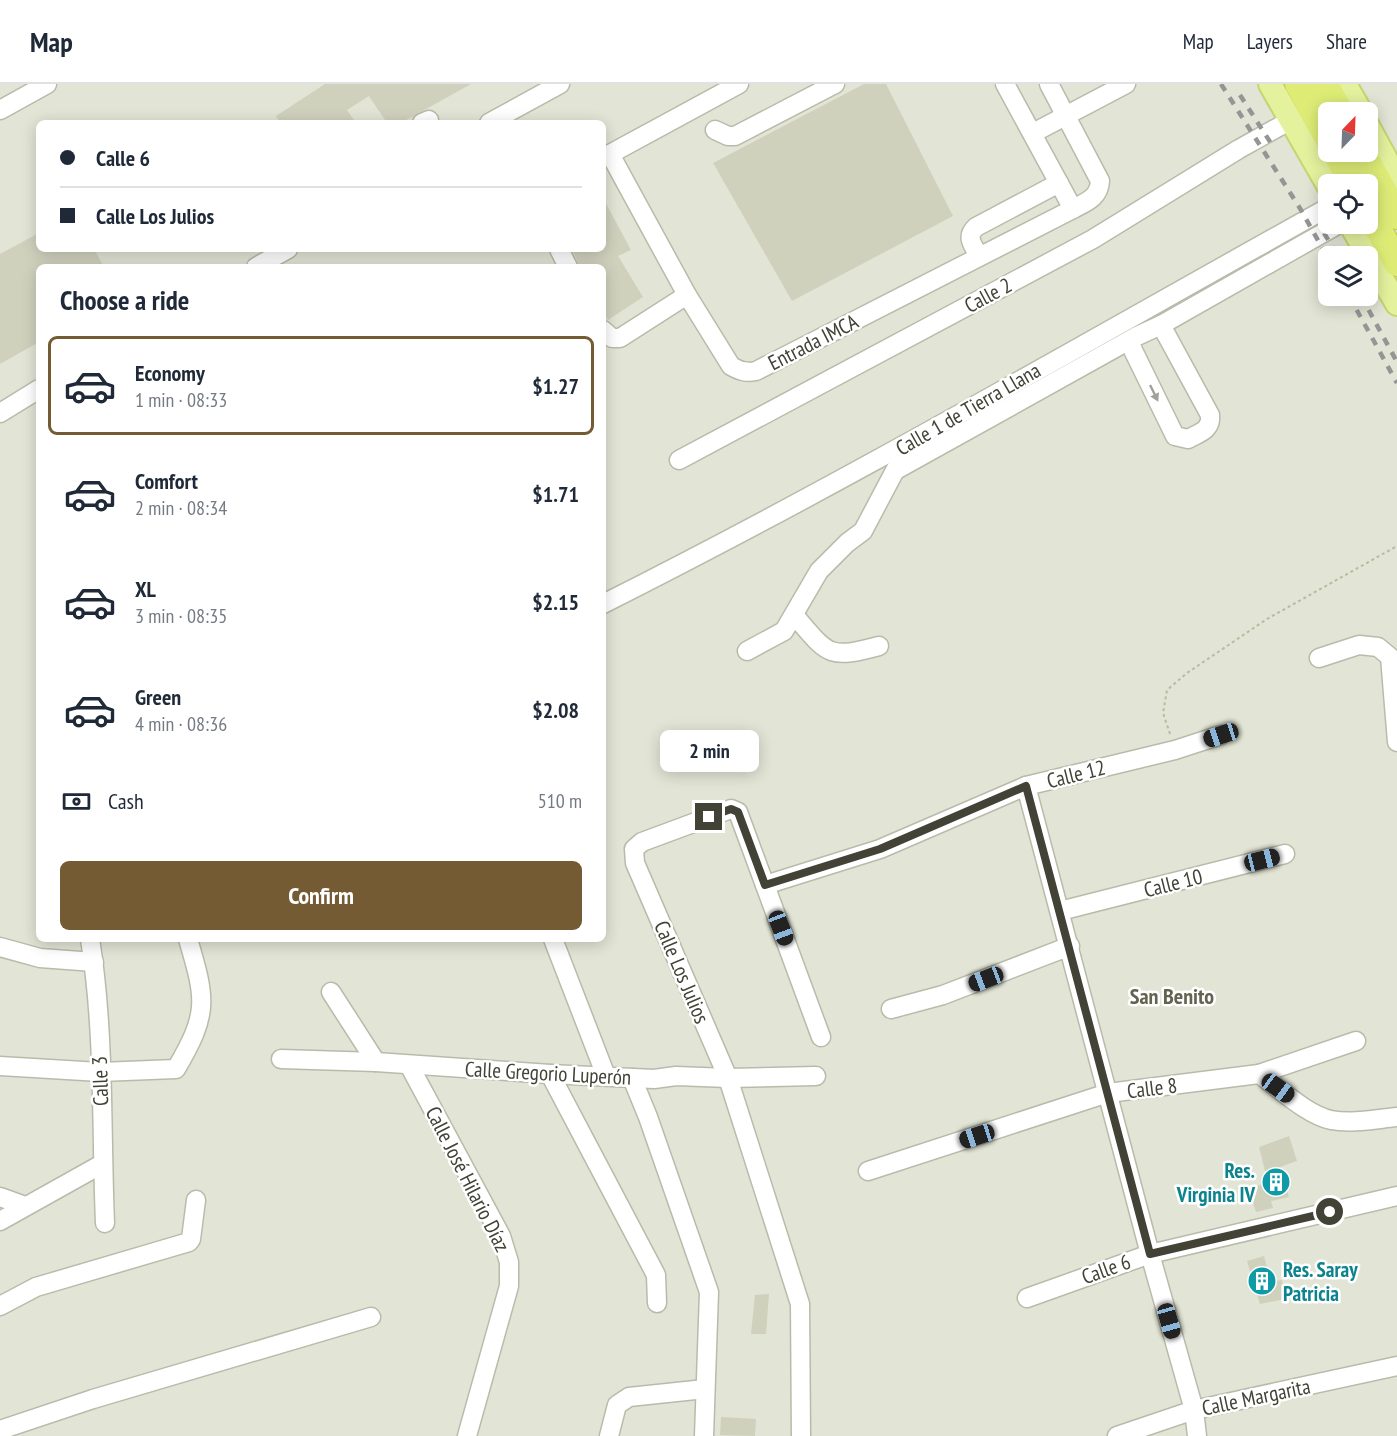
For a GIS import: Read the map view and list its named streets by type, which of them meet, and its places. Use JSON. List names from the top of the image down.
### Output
{
  "streets": {
    "street": [
      "Calle 2",
      "Entrada IMCA",
      "Calle 1 de Tierra Llana",
      "Calle 12",
      "Calle 10",
      "Calle Los Julios",
      "Calle Gregorio Luperón",
      "Calle 3",
      "Calle 8",
      "Calle José Hilario Díaz",
      "Calle 6",
      "Calle Margarita"
    ]
  },
  "crossings": [
    ["Calle 12", "Calle Los Julios"],
    ["Calle Los Julios", "Calle Gregorio Luperón"],
    ["Calle Gregorio Luperón", "Calle José Hilario Díaz"]
  ],
  "districts": ["San Benito"],
  "places": {
    "building": ["Res. Virginia IV", "Res. Saray Patricia"]
  },
  "north": "top right",
  "page": {
    "header": "Map",
    "nav": ["Map", "Layers", "Share"],
    "banner": ["Calle 6", "Calle Los Julios"],
    "heading": "Choose a ride",
    "list": [
      {
        "name": "Economy",
        "note": "1 min · 08:33",
        "value": "$1.27"
      },
      {
        "name": "Comfort",
        "note": "2 min · 08:34",
        "value": "$1.71"
      },
      {
        "name": "XL",
        "note": "3 min · 08:35",
        "value": "$2.15"
      },
      {
        "name": "Green",
        "note": "4 min · 08:36",
        "value": "$2.08"
      }
    ],
    "bubble": "2 min",
    "pay": ["Cash", "510 m"],
    "buttons": "Confirm"
  }
}
